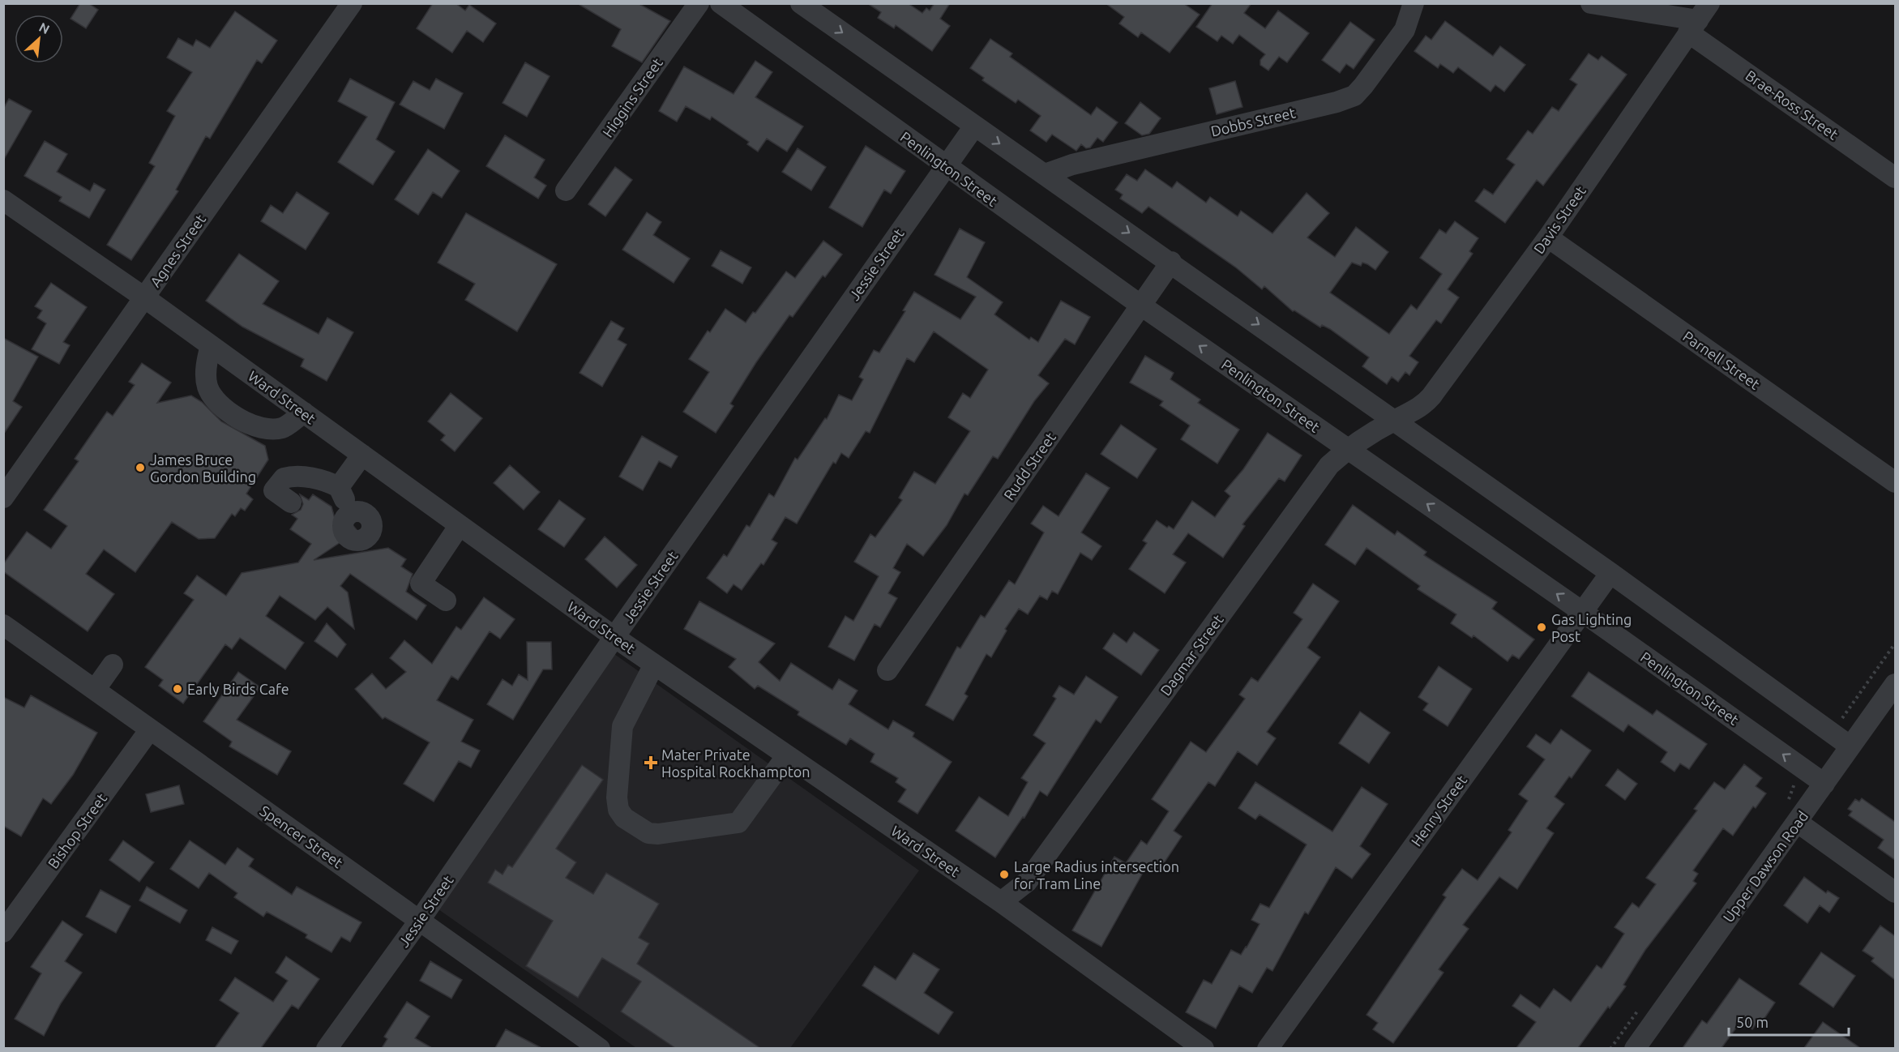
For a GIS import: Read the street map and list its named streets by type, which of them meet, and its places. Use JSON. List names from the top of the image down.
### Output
{
  "streets": {
    "street": [
      "Higgins Street",
      "Brae-Ross Street",
      "Dobbs Street",
      "Penlington Street",
      "Davis Street",
      "Agnes Street",
      "Jessie Street",
      "Parnell Street",
      "Ward Street",
      "Rudd Street",
      "Dagmar Street",
      "Henry Street",
      "Bishop Street",
      "Spencer Street",
      "Upper Dawson Road"
    ]
  },
  "crossings": [
    ["Brae-Ross Street", "Davis Street"],
    ["Penlington Street", "Jessie Street"],
    ["Penlington Street", "Rudd Street"],
    ["Penlington Street", "Dagmar Street"],
    ["Penlington Street", "Henry Street"],
    ["Penlington Street", "Upper Dawson Road"],
    ["Davis Street", "Parnell Street"],
    ["Davis Street", "Dagmar Street"],
    ["Agnes Street", "Ward Street"],
    ["Jessie Street", "Ward Street"],
    ["Jessie Street", "Spencer Street"],
    ["Ward Street", "Dagmar Street"],
    ["Bishop Street", "Spencer Street"]
  ],
  "places": {
    "other": [
      "James Bruce Gordon Building",
      "Gas Lighting Post",
      "Early Birds Cafe",
      "Large Radius intersection for Tram Line"
    ],
    "health": ["Mater Private Hospital Rockhampton"]
  },
  "scale_bar": "50 m",
  "north": "top right"
}
